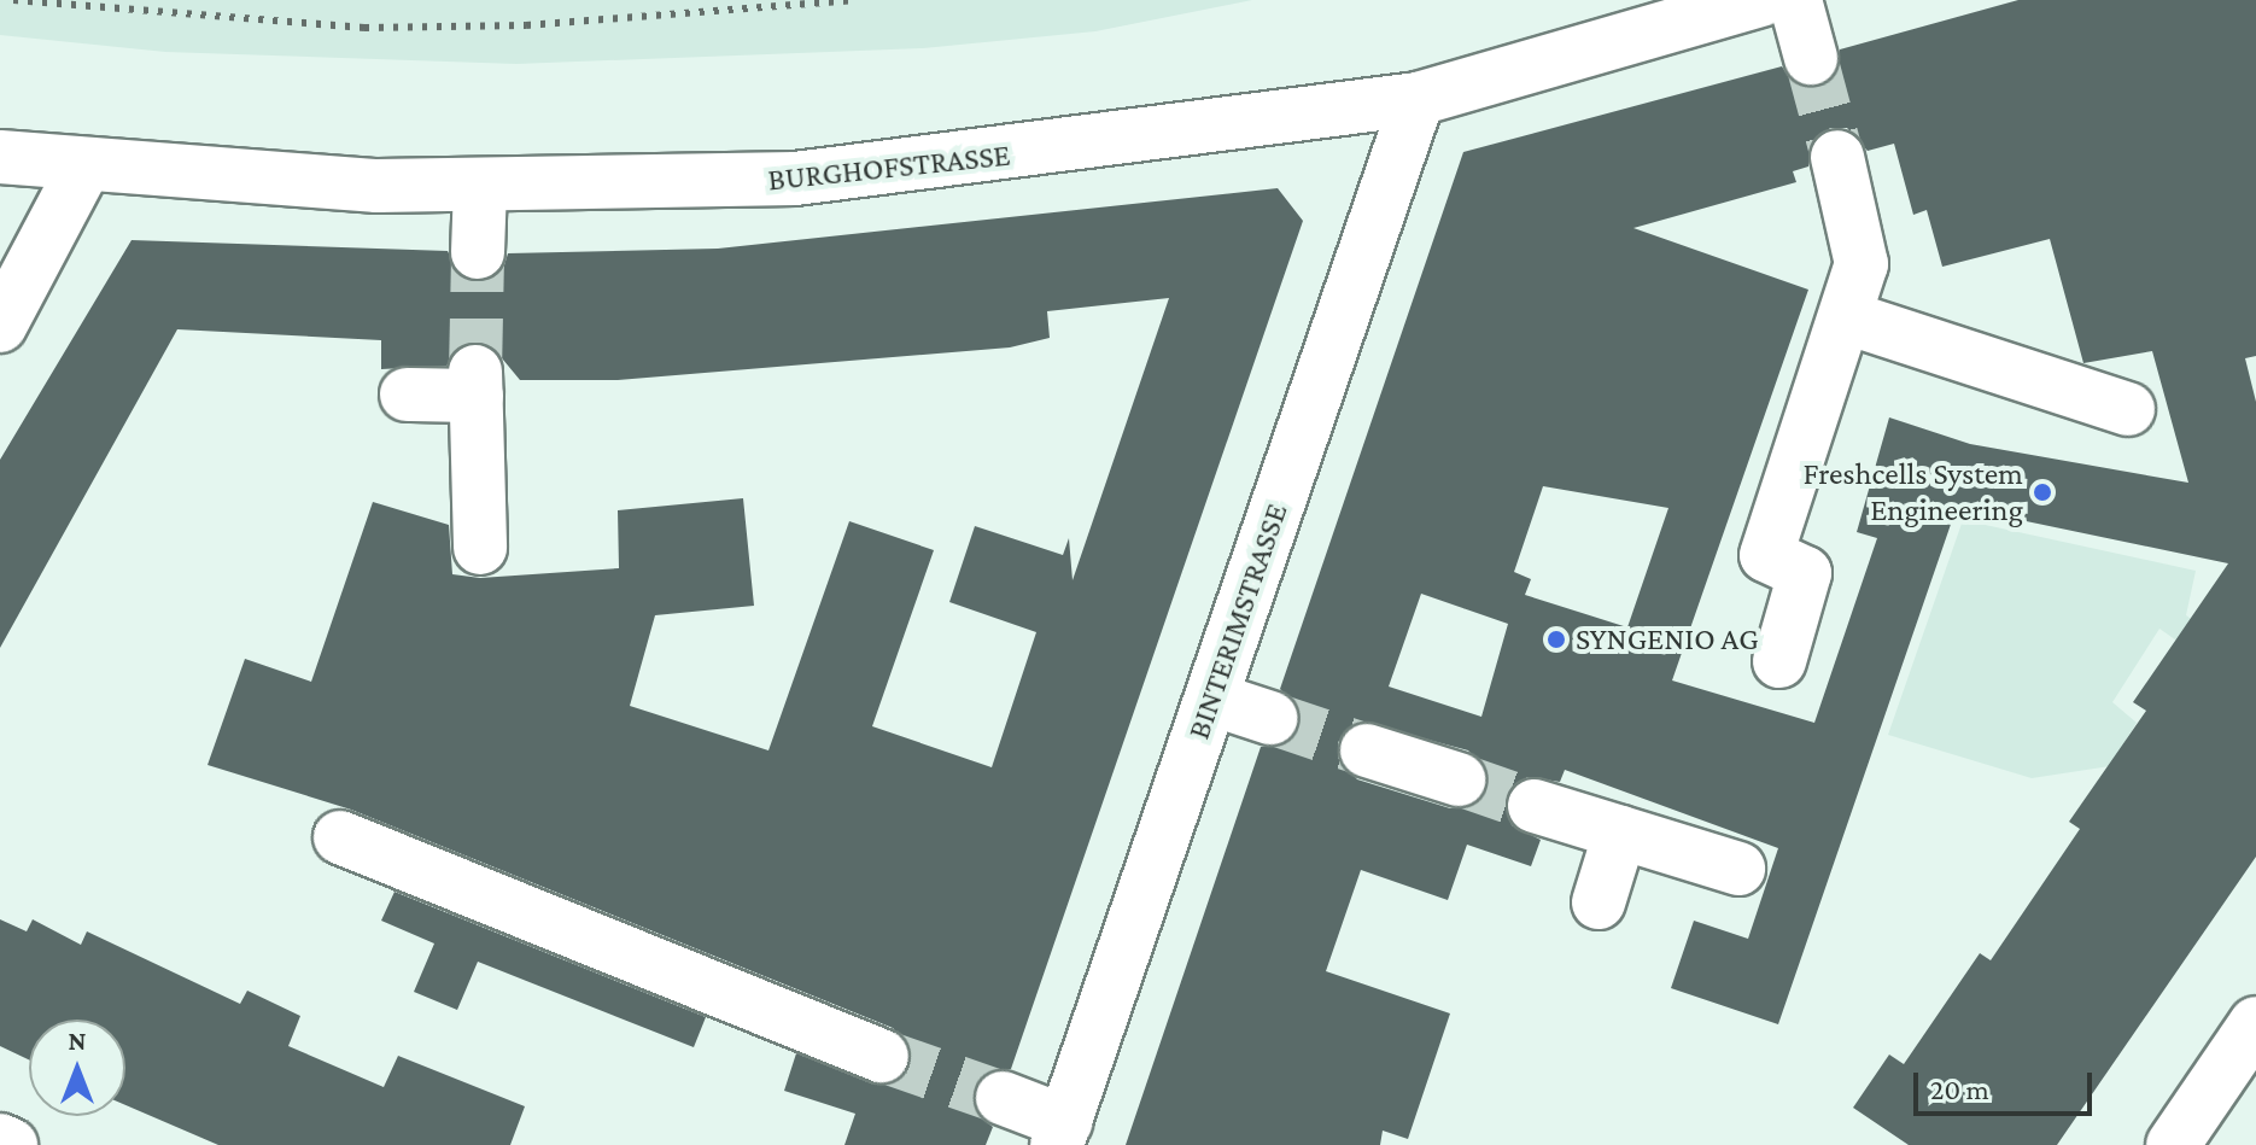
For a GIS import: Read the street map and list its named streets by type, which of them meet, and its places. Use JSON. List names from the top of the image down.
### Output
{
  "streets": {
    "street": ["BURGHOFSTRASSE", "BINTERIMSTRASSE"]
  },
  "crossings": [
    ["BURGHOFSTRASSE", "BINTERIMSTRASSE"]
  ],
  "places": ["Freshcells System Engineering", "SYNGENIO AG"],
  "scale_bar": "20 m",
  "north": "top"
}
